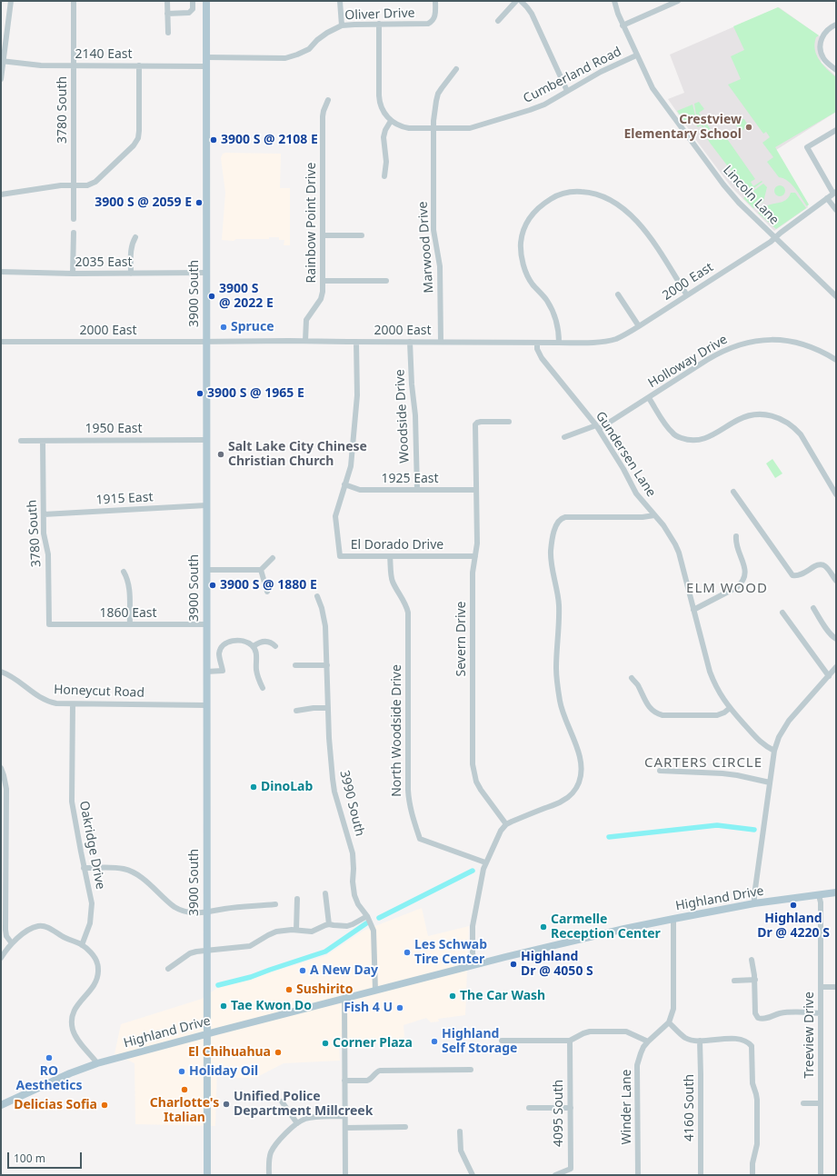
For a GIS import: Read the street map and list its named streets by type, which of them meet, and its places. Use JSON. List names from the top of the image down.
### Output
{
  "streets": {
    "main road": ["3900 South", "Highland Drive"],
    "street": [
      "Oliver Drive",
      "2140 East",
      "Cumberland Road",
      "3780 South",
      "Lincoln Lane",
      "Rainbow Point Drive",
      "Marwood Drive",
      "2035 East",
      "2000 East",
      "Holloway Drive",
      "Woodside Drive",
      "1950 East",
      "Gundersen Lane",
      "1925 East",
      "1915 East",
      "El Dorado Drive",
      "1860 East",
      "Severn Drive",
      "Honeycut Road",
      "North Woodside Drive",
      "3990 South",
      "Oakridge Drive",
      "Treeview Drive",
      "Winder Lane",
      "4160 South",
      "4095 South"
    ]
  },
  "crossings": [
    ["Oliver Drive", "3900 South"],
    ["2140 East", "3780 South"],
    ["2140 East", "3900 South"],
    ["Cumberland Road", "Lincoln Lane"],
    ["Cumberland Road", "Marwood Drive"],
    ["3780 South", "1950 East"],
    ["3780 South", "1915 East"],
    ["3780 South", "1860 East"],
    ["Lincoln Lane", "2000 East"],
    ["Rainbow Point Drive", "2000 East"],
    ["Marwood Drive", "2000 East"],
    ["2035 East", "3900 South"],
    ["2000 East", "3900 South"],
    ["2000 East", "Woodside Drive"],
    ["2000 East", "Gundersen Lane"],
    ["2000 East", "El Dorado Drive"],
    ["3900 South", "1950 East"],
    ["3900 South", "1915 East"],
    ["3900 South", "1860 East"],
    ["3900 South", "Honeycut Road"],
    ["3900 South", "Highland Drive"],
    ["Holloway Drive", "Gundersen Lane"],
    ["Woodside Drive", "1925 East"],
    ["1925 East", "El Dorado Drive"],
    ["1925 East", "Severn Drive"],
    ["El Dorado Drive", "Severn Drive"],
    ["El Dorado Drive", "North Woodside Drive"],
    ["Honeycut Road", "Oakridge Drive"],
    ["3990 South", "Highland Drive"],
    ["Highland Drive", "Treeview Drive"]
  ],
  "districts": ["ELM WOOD", "CARTERS CIRCLE"],
  "places": [
    "Crestview Elementary School",
    "3900 S @ 2108 E",
    "3900 S @ 2059 E",
    "3900 S @ 2022 E",
    "Spruce",
    "3900 S @ 1965 E",
    "Salt Lake City Chinese Christian Church",
    "3900 S @ 1880 E",
    "DinoLab",
    "Highland Dr @ 4220 S",
    "Carmelle Reception Center",
    "Les Schwab Tire Center",
    "Highland Dr @ 4050 S",
    "A New Day",
    "Sushirito",
    "The Car Wash",
    "Tae Kwon Do",
    "Fish 4 U",
    "Highland Self Storage",
    "Corner Plaza",
    "El Chihuahua",
    "RO Aesthetics",
    "Holiday Oil",
    "Charlotte's Italian",
    "Unified Police Department Millcreek",
    "Delicias Sofia"
  ],
  "scale_bar": "100 m"
}
